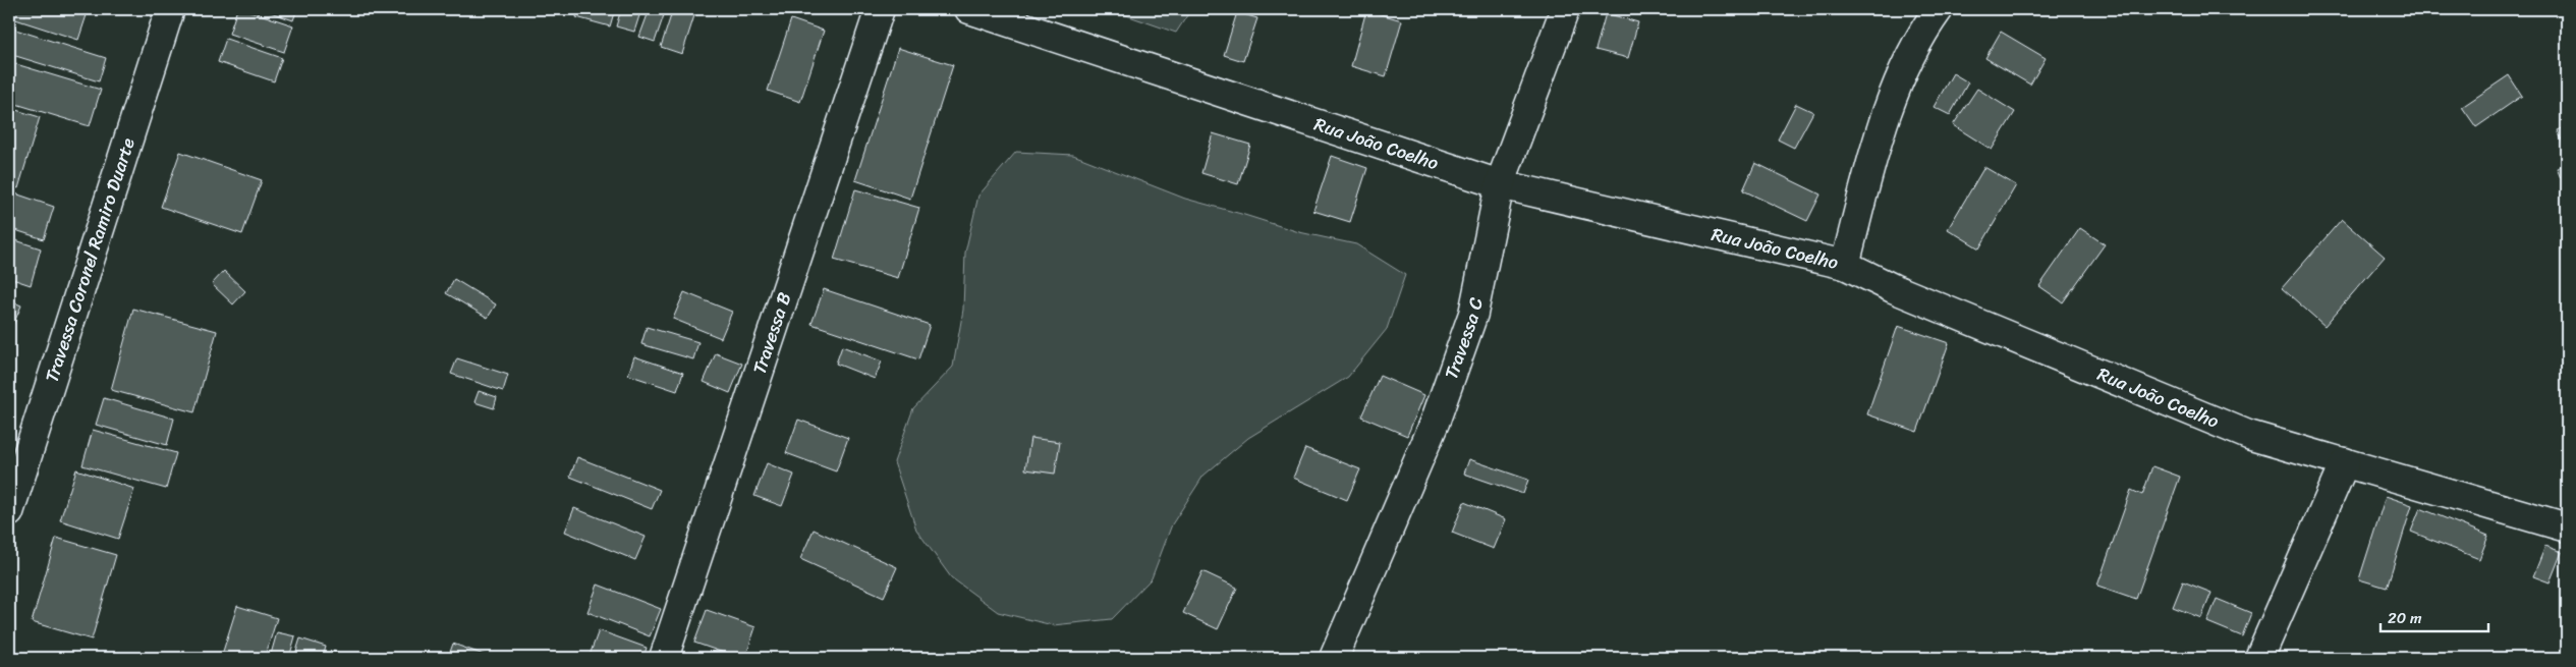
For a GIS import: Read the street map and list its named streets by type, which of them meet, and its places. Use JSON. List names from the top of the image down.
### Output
{
  "streets": {
    "street": [
      "Rua João Coelho",
      "Travessa Coronel Ramiro Duarte",
      "Travessa B",
      "Travessa C"
    ]
  },
  "crossings": [
    ["Rua João Coelho", "Travessa C"]
  ],
  "scale_bar": "20 m"
}
